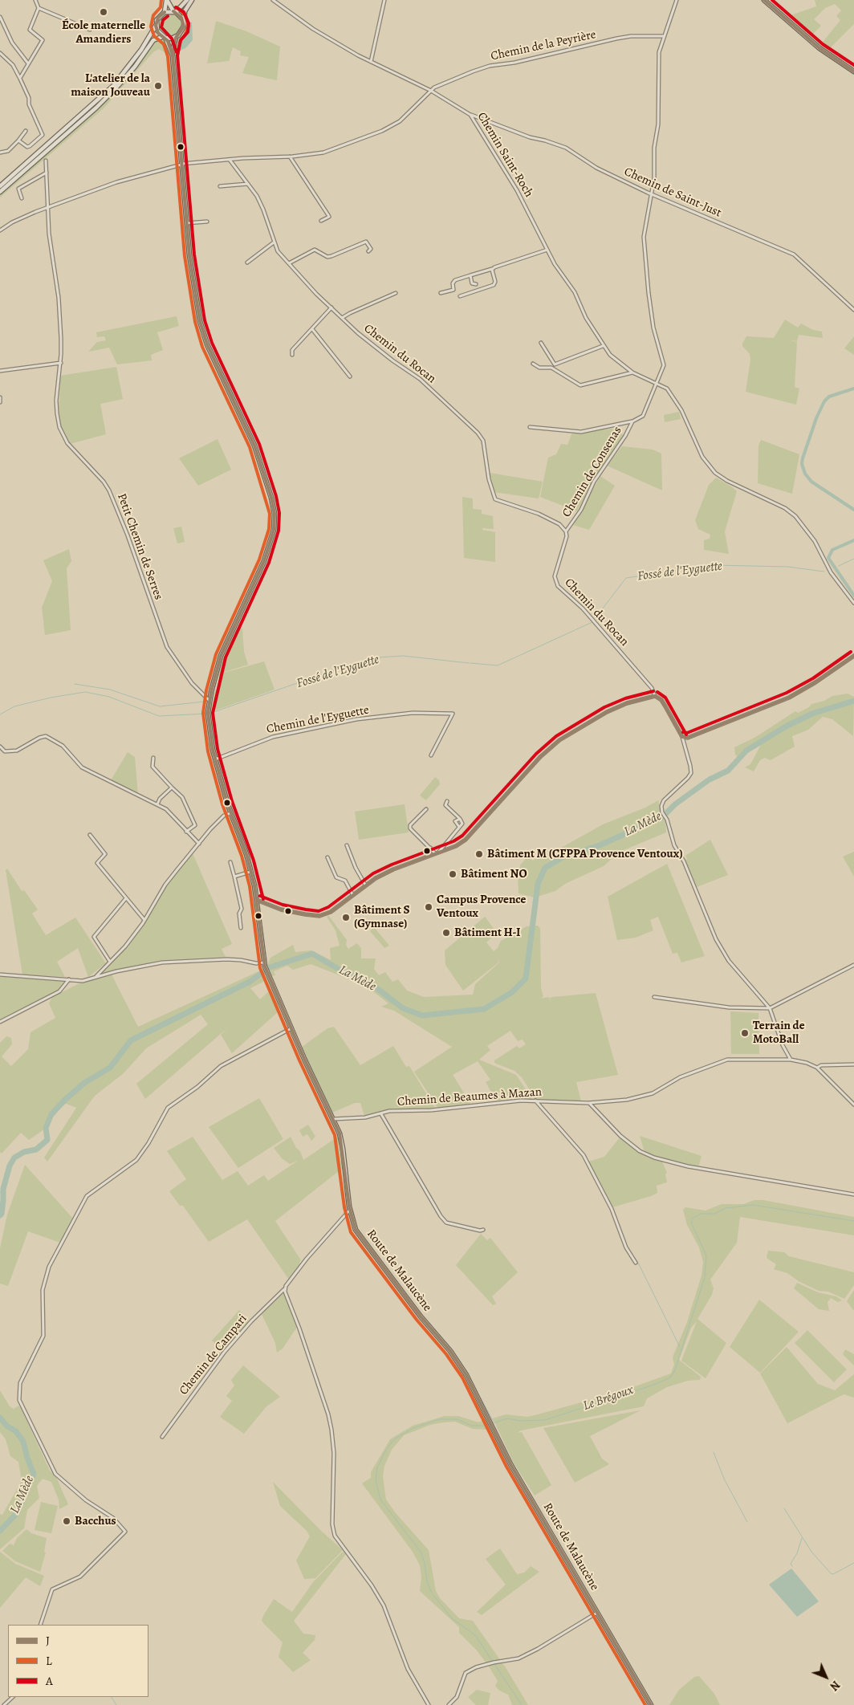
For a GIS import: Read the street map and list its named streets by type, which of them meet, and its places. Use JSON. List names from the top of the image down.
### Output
{
  "streets": {
    "main road": ["Route de Malaucène"],
    "street": [
      "Chemin de la Peyrière",
      "Chemin Saint-Roch",
      "Chemin de Saint-Just",
      "Chemin du Rocan",
      "Chemin de Consenas",
      "Petit Chemin de Serres",
      "Chemin de l'Eyguette",
      "Chemin de Beaumes à Mazan",
      "Chemin de Campari"
    ]
  },
  "crossings": [
    ["Chemin de la Peyrière", "Chemin Saint-Roch"],
    ["Chemin de la Peyrière", "Chemin du Rocan"],
    ["Chemin de la Peyrière", "Chemin de Consenas"],
    ["Chemin de la Peyrière", "Petit Chemin de Serres"],
    ["Chemin Saint-Roch", "Chemin de Saint-Just"],
    ["Chemin Saint-Roch", "Chemin de Consenas"],
    ["Chemin de Saint-Just", "Chemin de Consenas"],
    ["Chemin du Rocan", "Chemin de Consenas"],
    ["Chemin de Beaumes à Mazan", "Route de Malaucène"],
    ["Route de Malaucène", "Chemin de Campari"]
  ],
  "water": ["Fossé de l'Eyguette", "La Mède", "Le Brégoux"],
  "places": [
    "École maternelle Amandiers",
    "L'atelier de la maison Jouveau",
    "Bâtiment M (CFPPA Provence Ventoux)",
    "Bâtiment NO",
    "Campus Provence Ventoux",
    "Bâtiment S (Gymnase)",
    "Bâtiment H-I",
    "Terrain de MotoBall",
    "Bacchus"
  ],
  "lines": ["transit line J", "transit line L", "transit line A"],
  "legend": ["J", "L", "A"],
  "north": "bottom right"
}
